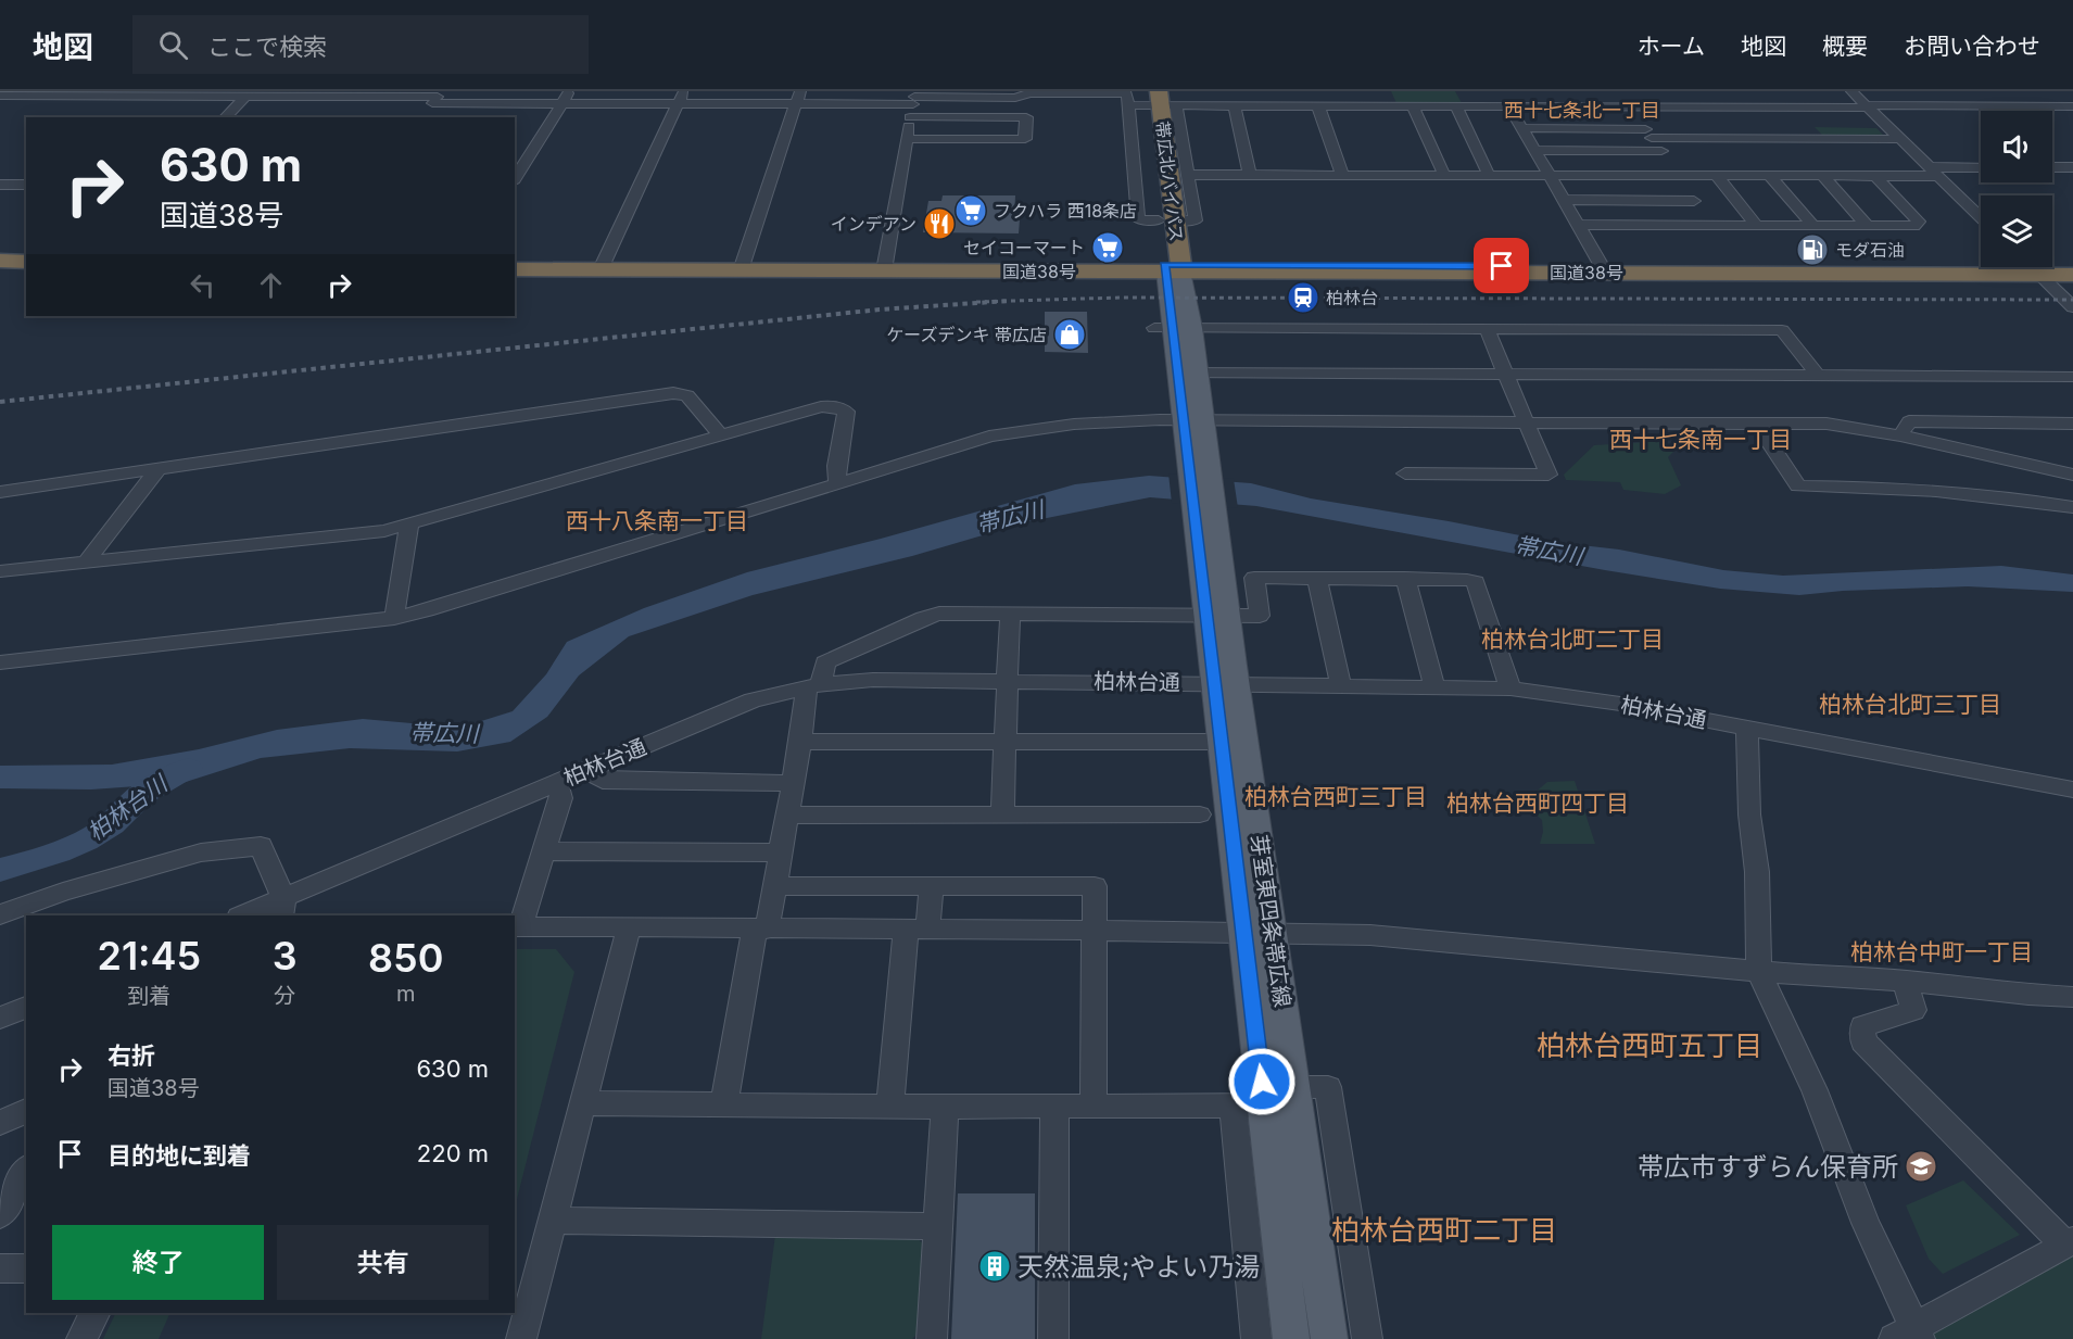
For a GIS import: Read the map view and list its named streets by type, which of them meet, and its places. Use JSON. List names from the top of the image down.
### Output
{
  "streets": {
    "highway": ["帯広北バイパス", "国道38号"],
    "main road": ["芽室東四条帯広線"],
    "street": ["柏林台通"]
  },
  "crossings": [
    ["帯広北バイパス", "国道38号"],
    ["帯広北バイパス", "芽室東四条帯広線"],
    ["国道38号", "芽室東四条帯広線"],
    ["柏林台通", "芽室東四条帯広線"]
  ],
  "districts": [
    "西十七条北一丁目",
    "西十七条南一丁目",
    "西十八条南一丁目",
    "柏林台北町二丁目",
    "柏林台北町三丁目",
    "柏林台西町三丁目",
    "柏林台西町四丁目",
    "柏林台中町一丁目",
    "柏林台西町五丁目",
    "柏林台西町二丁目"
  ],
  "water": ["帯広川", "柏林台川"],
  "places": {
    "supermarket": ["フクハラ 西18条店", "セイコーマート"],
    "restaurant": ["インデアン"],
    "fuel station": ["モダ石油"],
    "station": ["柏林台"],
    "shop": ["ケーズデンキ 帯広店"],
    "school or university": ["帯広市すずらん保育所"],
    "building": ["天然温泉;やよい乃湯"]
  },
  "page": {
    "header": "地図",
    "search": "ここで検索",
    "nav": [
      "ホーム",
      "地図",
      "概要",
      "お問い合わせ"
    ],
    "turn": ["630 m", "国道38号"],
    "eta": [
      "21:45",
      "到着",
      "3",
      "分",
      "850",
      "m"
    ],
    "list": [
      {
        "name": "右折",
        "note": "国道38号",
        "value": "630 m"
      },
      {
        "name": "目的地に到着",
        "value": "220 m"
      }
    ],
    "buttons": ["終了", "共有"]
  }
}
